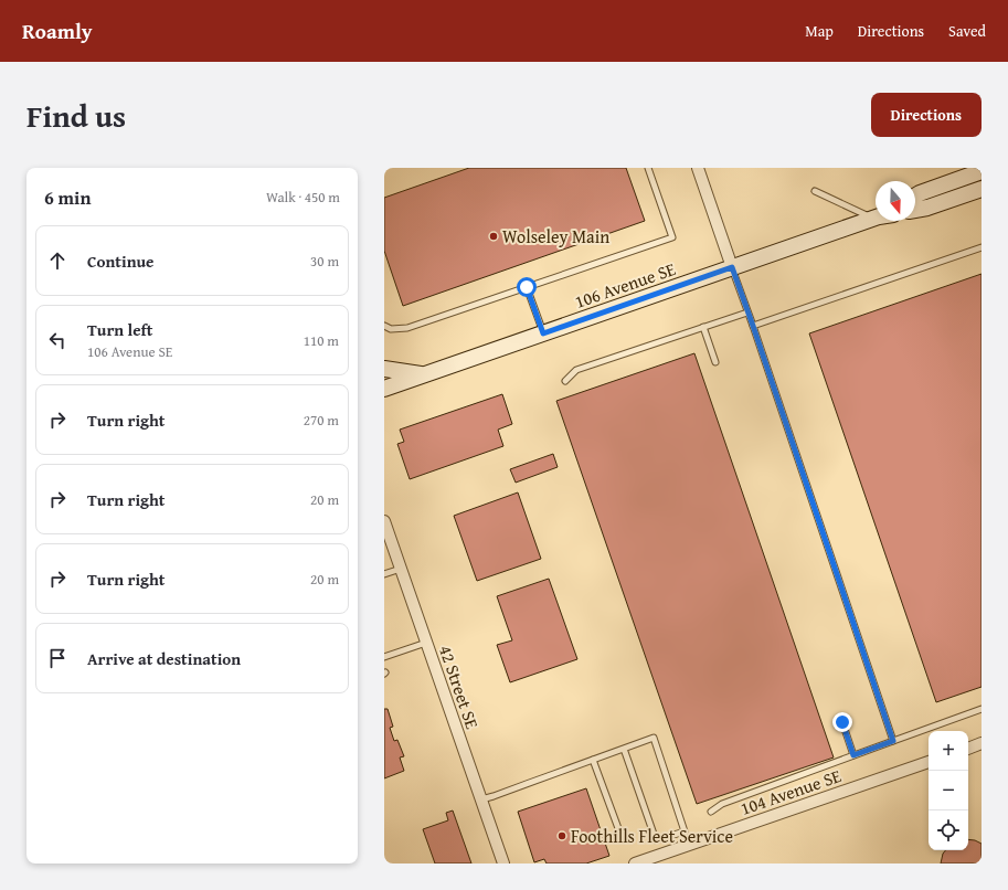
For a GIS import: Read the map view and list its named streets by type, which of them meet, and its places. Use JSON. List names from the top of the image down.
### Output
{
  "streets": {
    "street": ["106 Avenue SE", "42 Street SE", "104 Avenue SE"]
  },
  "places": ["Wolseley Main", "Foothills Fleet Service"],
  "north": "bottom",
  "page": {
    "header": "Roamly",
    "nav": ["Map", "Directions", "Saved"],
    "title": "Find us",
    "buttons": "Directions",
    "heading": ["6 min", "Walk · 450 m"],
    "list": [
      ["Continue", "30 m"],
      ["Turn left", "106 Avenue SE", "110 m"],
      ["Turn right", "270 m"],
      ["Turn right", "20 m"],
      ["Turn right", "20 m"],
      "Arrive at destination"
    ],
    "map_buttons": ["+", "−"]
  }
}
